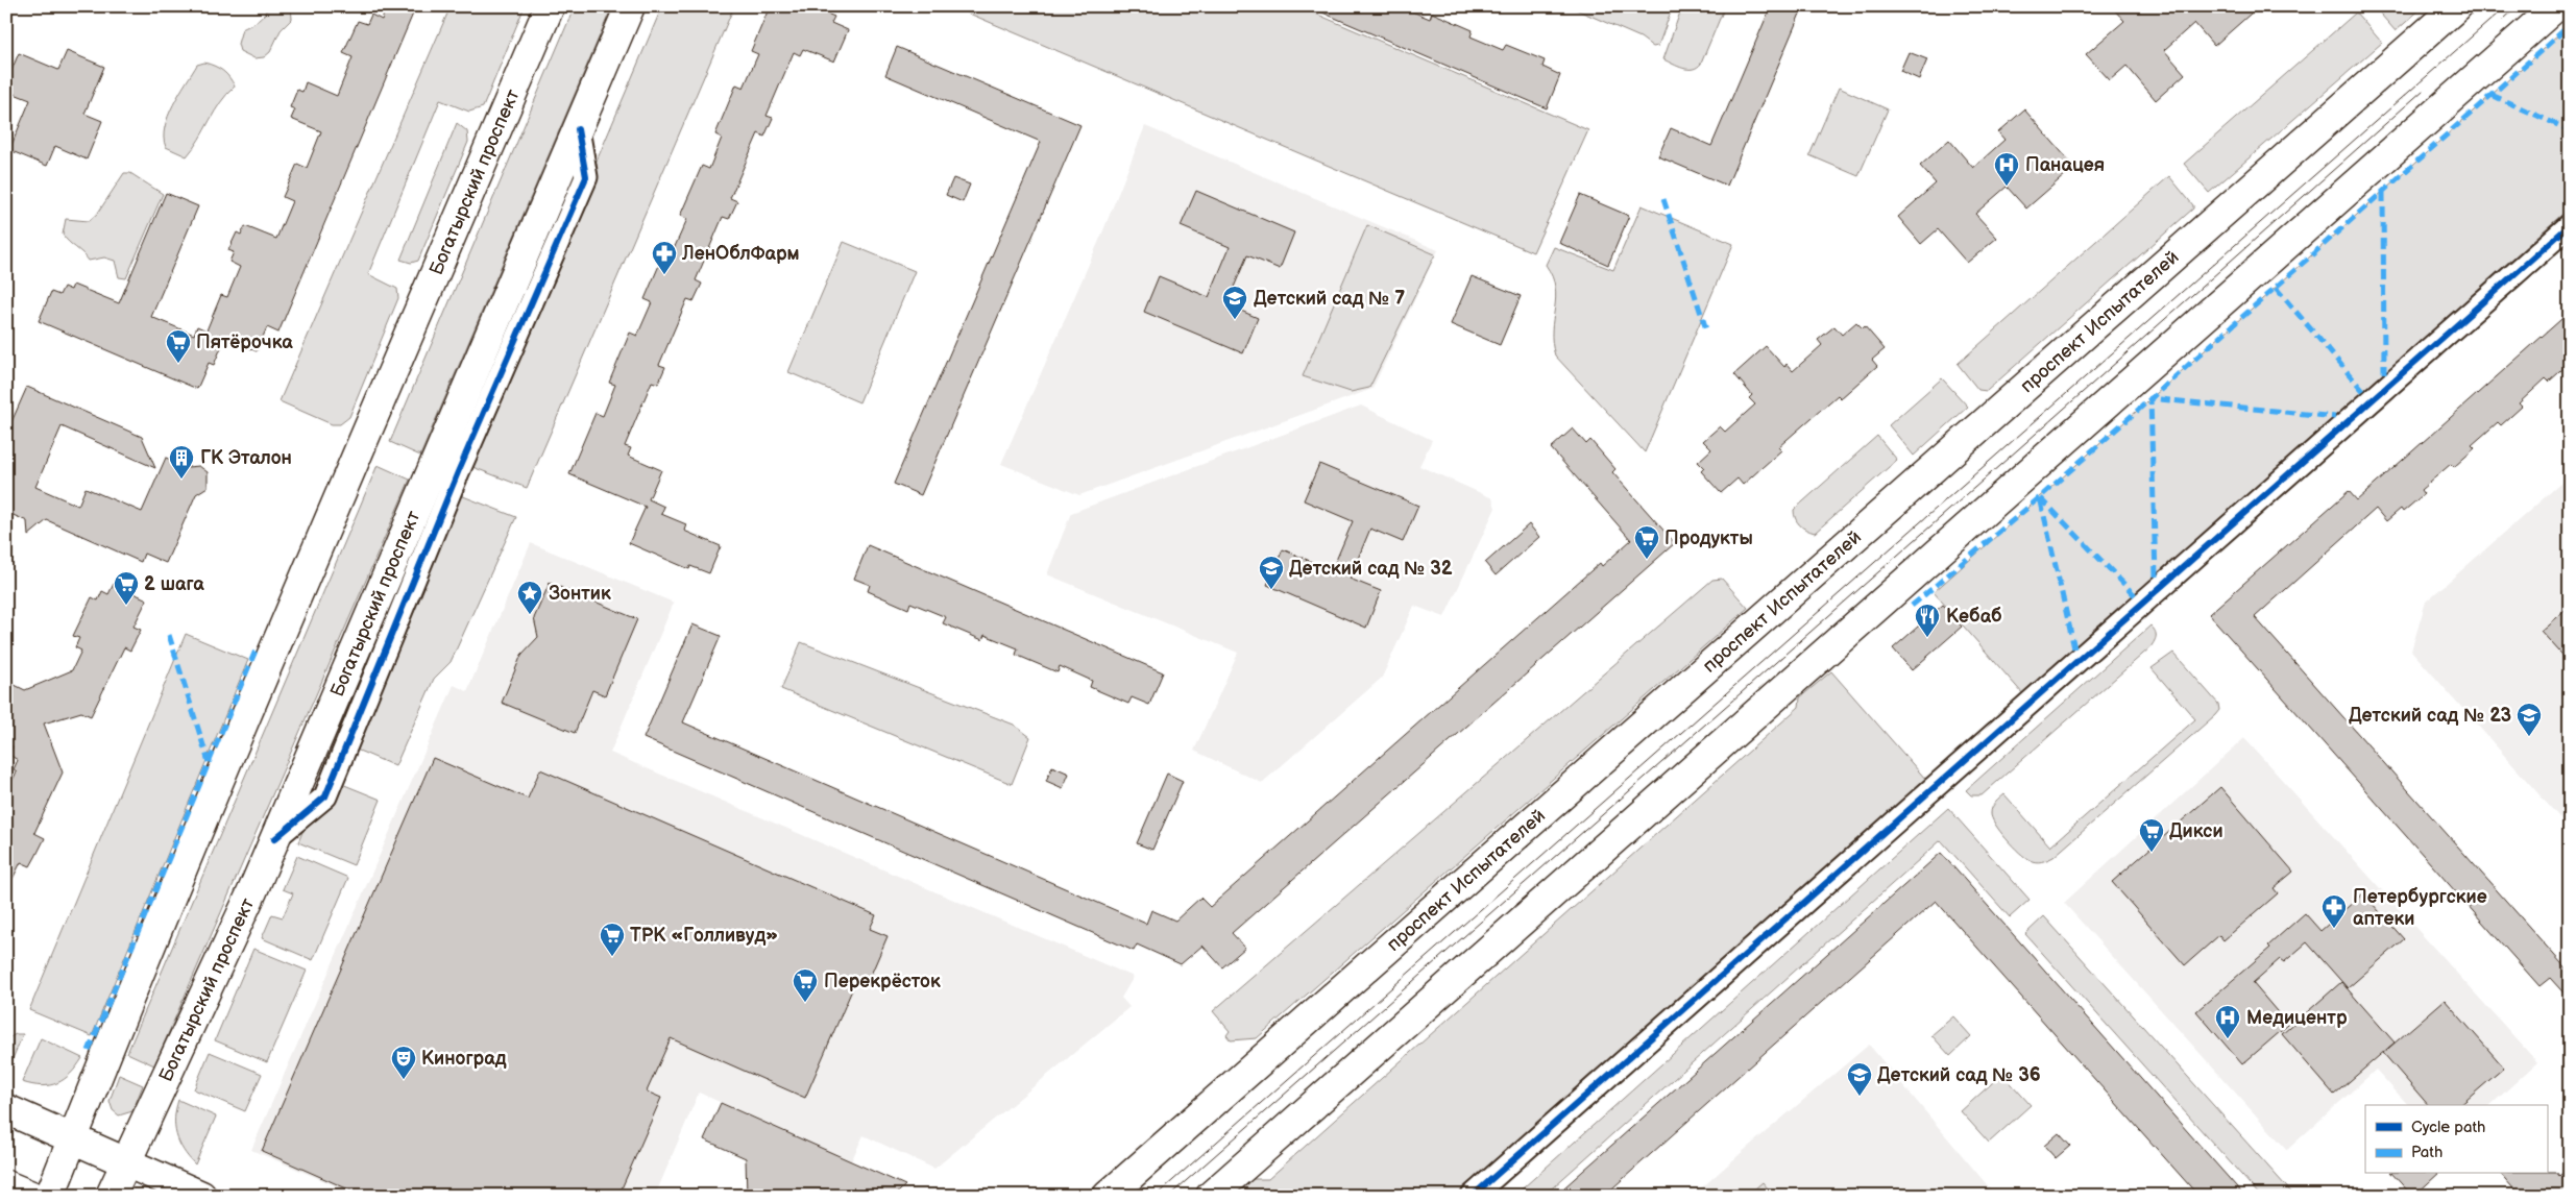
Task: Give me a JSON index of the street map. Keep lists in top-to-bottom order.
{
  "streets": {
    "main road": ["Богатырский проспект", "проспект Испытателей"]
  },
  "places": {
    "hospital": ["Панацея", "Медицентр"],
    "pharmacy": ["ЛенОблФарм", "Петербургские аптеки"],
    "school or university": [
      "Детский сад № 7",
      "Детский сад № 32",
      "Детский сад № 23",
      "Детский сад № 36"
    ],
    "supermarket": [
      "Пятёрочка",
      "Продукты",
      "2 шага",
      "Дикси",
      "ТРК «Голливуд»",
      "Перекрёсток"
    ],
    "building": ["ГК Эталон"],
    "place": ["Зонтик"],
    "restaurant": ["Кебаб"],
    "theatre": ["Киноград"]
  },
  "legend": ["Cycle path", "Path"]
}
